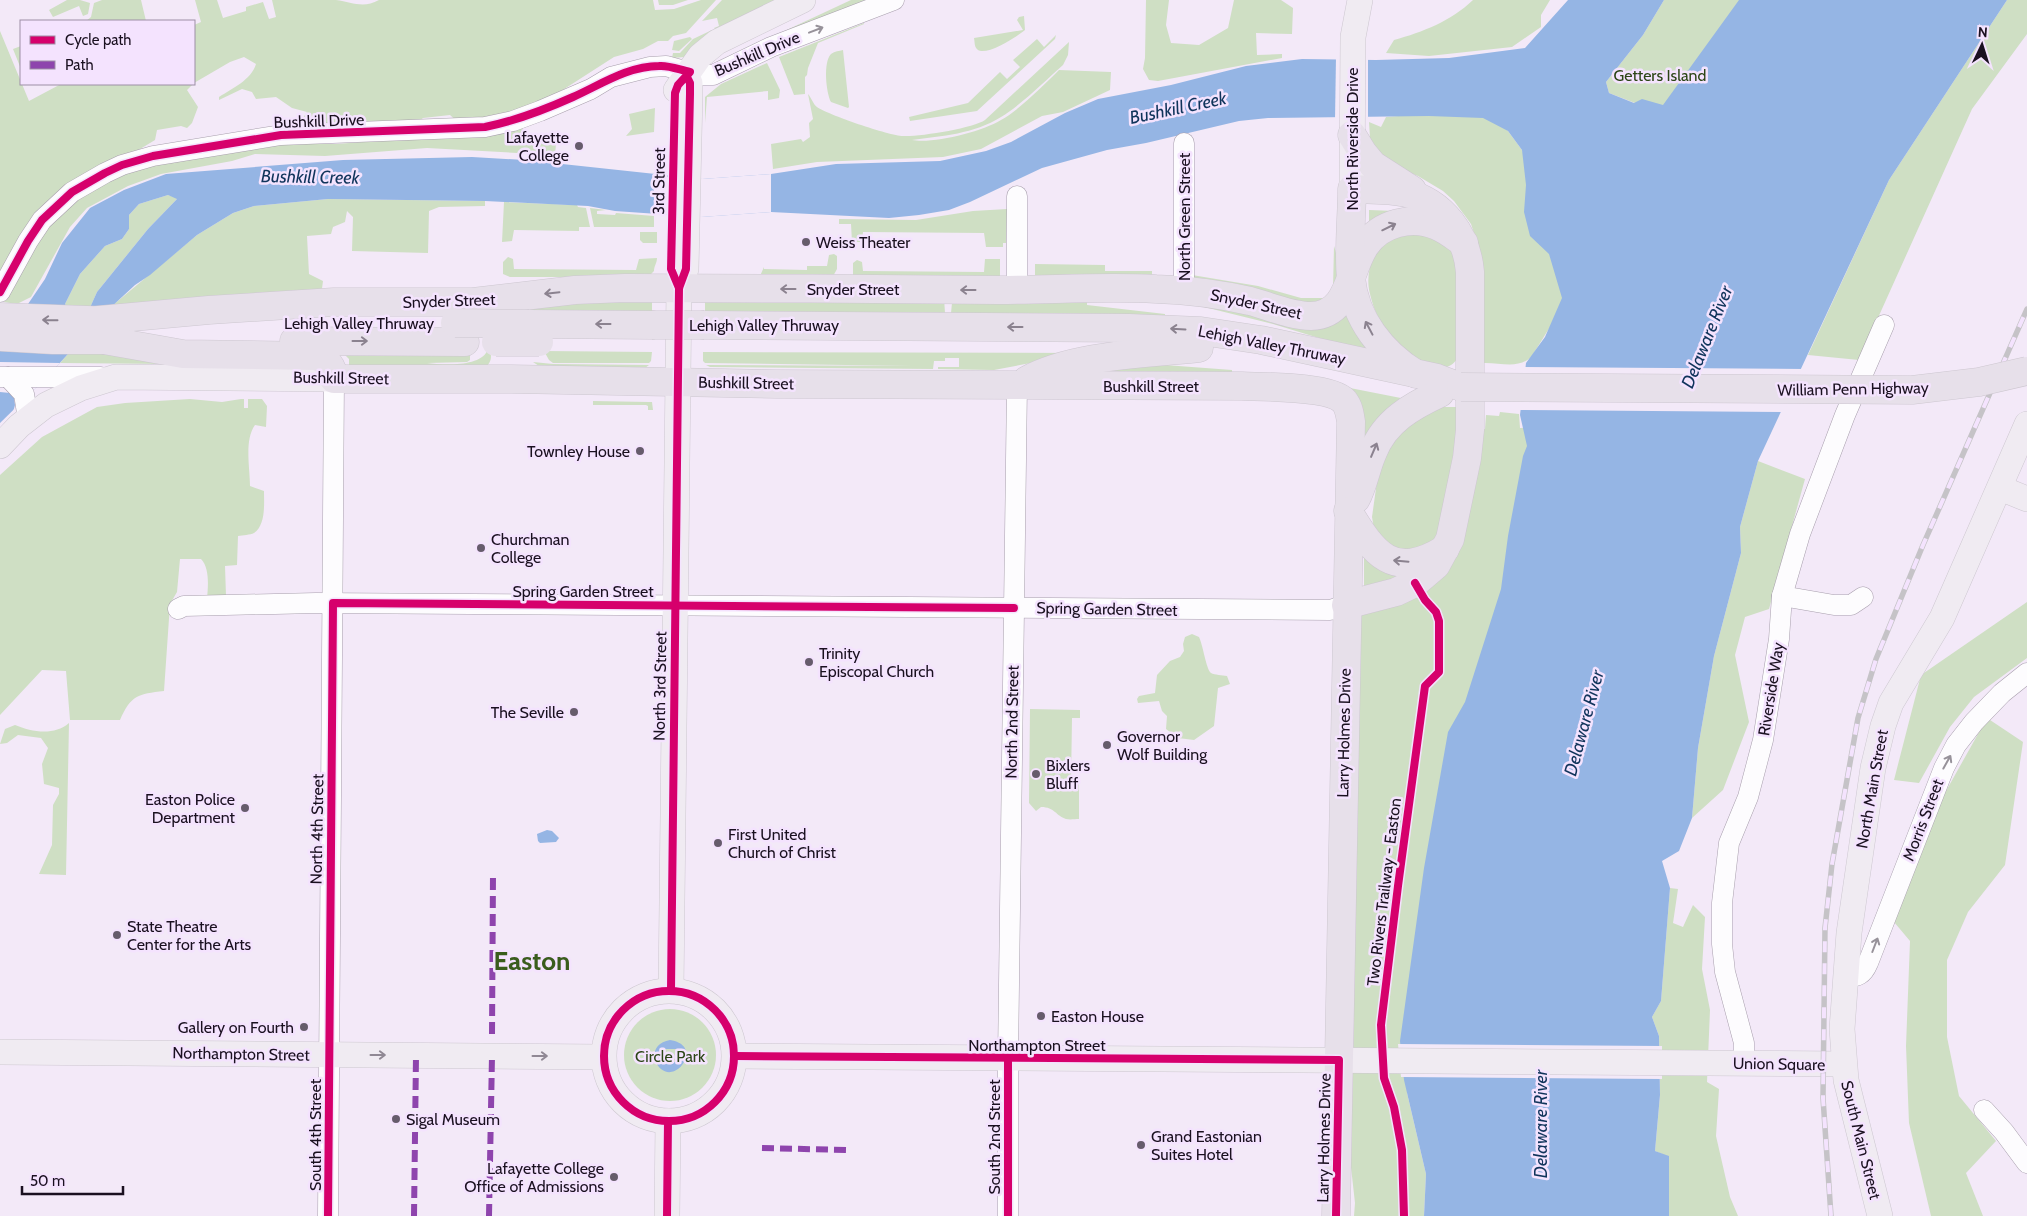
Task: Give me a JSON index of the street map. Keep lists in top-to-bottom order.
{
  "streets": {
    "highway": [
      "North Riverside Drive",
      "Snyder Street",
      "Lehigh Valley Thruway",
      "Bushkill Street",
      "William Penn Highway",
      "Larry Holmes Drive"
    ],
    "main road": [
      "3rd Street",
      "North 3rd Street",
      "North Main Street",
      "Northampton Street",
      "Union Square",
      "South Main Street"
    ],
    "street": [
      "Bushkill Drive",
      "North Green Street",
      "Spring Garden Street",
      "Riverside Way",
      "North 2nd Street",
      "Morris Street",
      "North 4th Street",
      "South 4th Street",
      "South 2nd Street"
    ],
    "cycle path": ["Two Rivers Trailway - Easton"]
  },
  "crossings": [
    ["Bushkill Drive", "3rd Street"],
    ["North Riverside Drive", "Snyder Street"],
    ["3rd Street", "Snyder Street"],
    ["3rd Street", "Bushkill Street"],
    ["3rd Street", "North 3rd Street"],
    ["North Green Street", "Snyder Street"],
    ["Snyder Street", "Lehigh Valley Thruway"],
    ["Lehigh Valley Thruway", "William Penn Highway"],
    ["Bushkill Street", "North 3rd Street"],
    ["Bushkill Street", "North 2nd Street"],
    ["Bushkill Street", "Larry Holmes Drive"],
    ["Bushkill Street", "North 4th Street"],
    ["Spring Garden Street", "North 3rd Street"],
    ["Spring Garden Street", "North 2nd Street"],
    ["Spring Garden Street", "Larry Holmes Drive"],
    ["Spring Garden Street", "North 4th Street"],
    ["North 3rd Street", "Northampton Street"],
    ["Riverside Way", "Union Square"],
    ["North 2nd Street", "Northampton Street"],
    ["North 2nd Street", "South 2nd Street"],
    ["Larry Holmes Drive", "Northampton Street"],
    ["North Main Street", "Morris Street"],
    ["North Main Street", "Union Square"],
    ["North Main Street", "South Main Street"],
    ["North 4th Street", "Northampton Street"],
    ["North 4th Street", "South 4th Street"],
    ["Northampton Street", "Union Square"],
    ["Northampton Street", "South 4th Street"],
    ["Northampton Street", "South 2nd Street"],
    ["Union Square", "South Main Street"]
  ],
  "one_way": ["Morris Street"],
  "districts": ["Easton"],
  "water": ["Bushkill Creek", "Delaware River"],
  "parks": ["Getters Island", "Circle Park"],
  "places": [
    "Lafayette College",
    "Weiss Theater",
    "Townley House",
    "Churchman College",
    "Trinity Episcopal Church",
    "The Seville",
    "Governor Wolf Building",
    "Bixlers Bluff",
    "Easton Police Department",
    "First United Church of Christ",
    "State Theatre Center for the Arts",
    "Easton House",
    "Gallery on Fourth",
    "Sigal Museum",
    "Grand Eastonian Suites Hotel",
    "Lafayette College Office of Admissions"
  ],
  "legend": ["Cycle path", "Path"],
  "scale_bar": "50 m",
  "north": "top"
}
